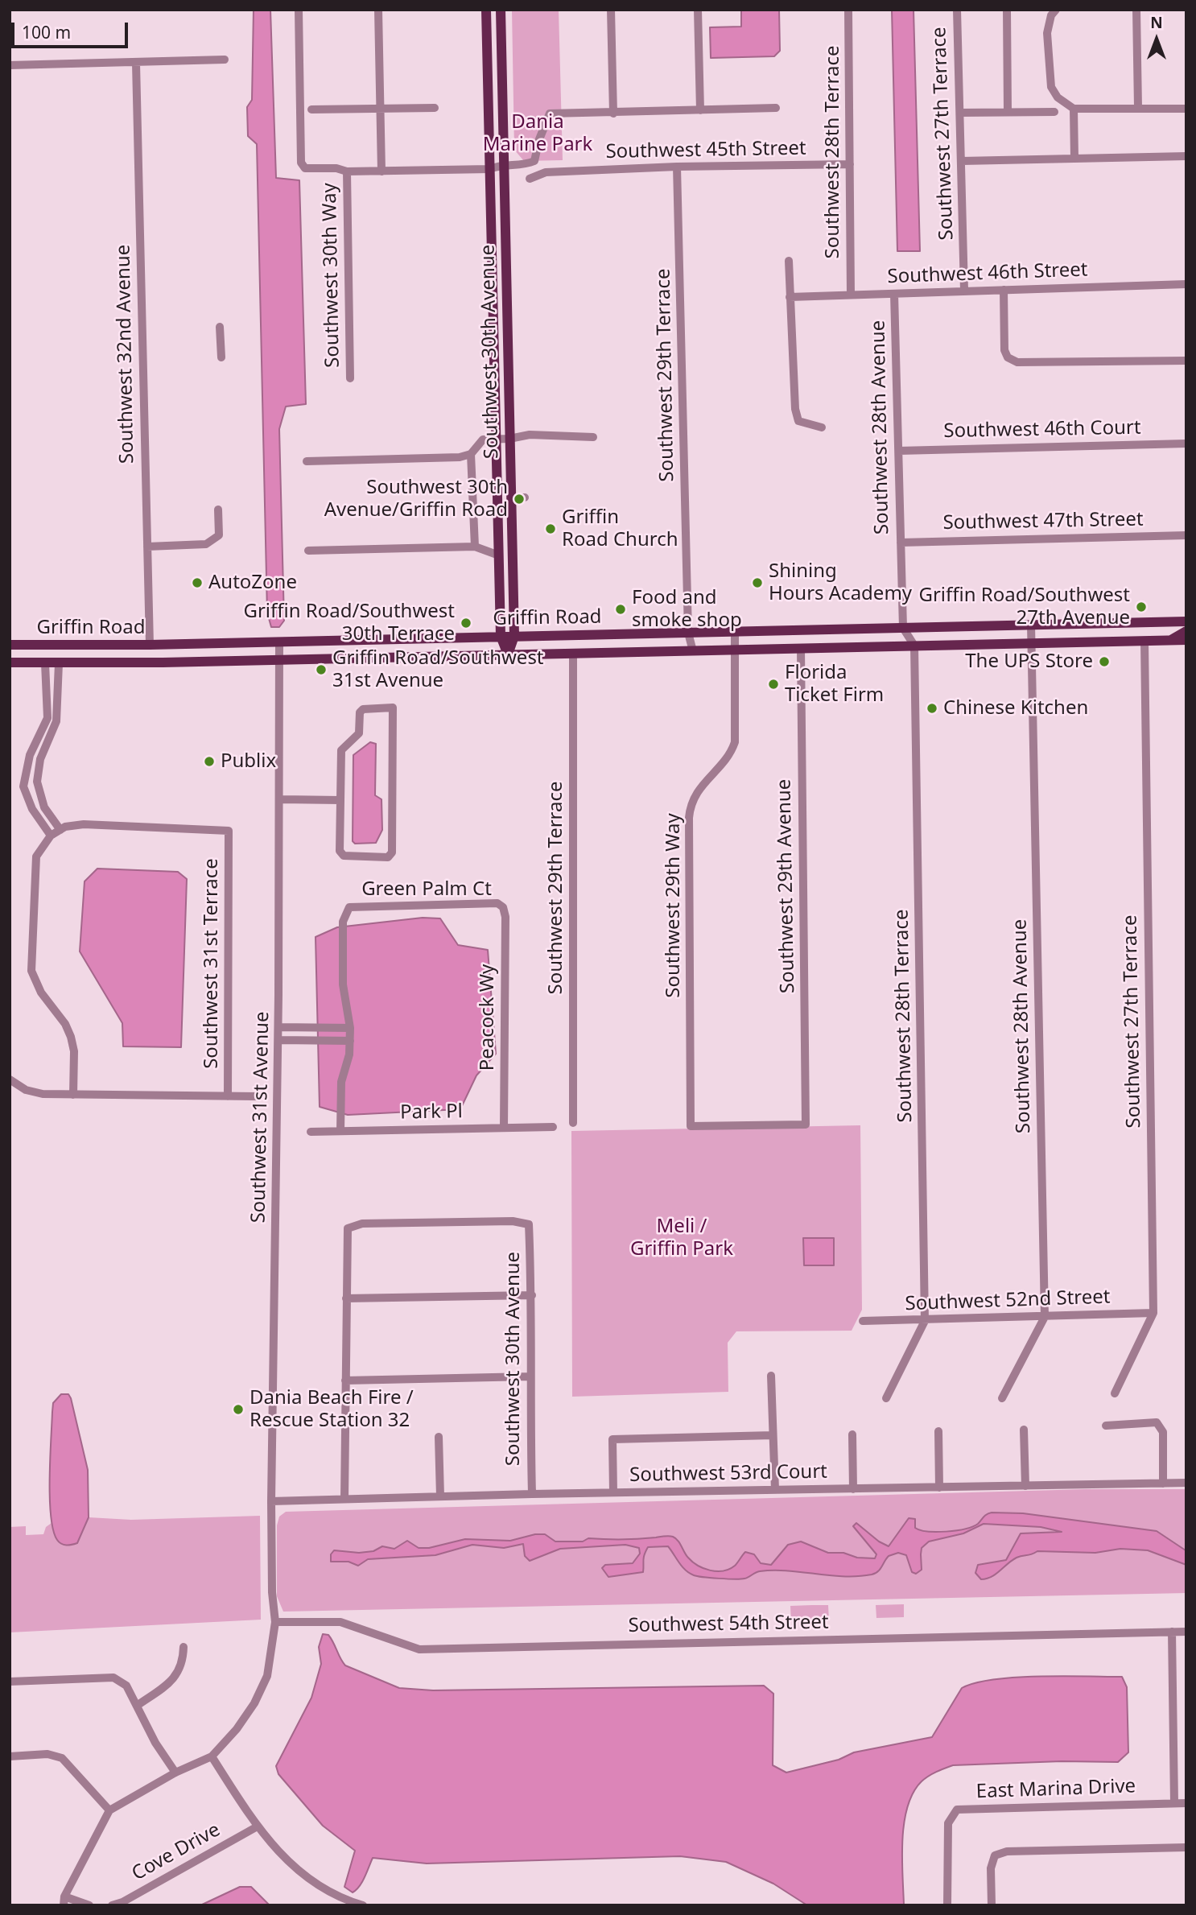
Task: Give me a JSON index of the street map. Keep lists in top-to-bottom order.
{
  "streets": {
    "main road": ["Southwest 30th Avenue", "Griffin Road"],
    "street": [
      "Southwest 27th Terrace",
      "Southwest 45th Street",
      "Southwest 28th Terrace",
      "Southwest 46th Street",
      "Southwest 30th Way",
      "Southwest 32nd Avenue",
      "Southwest 29th Terrace",
      "Southwest 28th Avenue",
      "Southwest 46th Court",
      "Southwest 47th Street",
      "Southwest 29th Avenue",
      "Green Palm Ct",
      "Southwest 29th Way",
      "Southwest 31st Terrace",
      "Peacock Wy",
      "Park Pl",
      "Southwest 31st Avenue",
      "Southwest 52nd Street",
      "Southwest 53rd Court",
      "Southwest 54th Street",
      "East Marina Drive",
      "Cove Drive"
    ]
  },
  "crossings": [
    ["Southwest 27th Terrace", "Southwest 46th Street"],
    ["Southwest 27th Terrace", "Griffin Road"],
    ["Southwest 27th Terrace", "Southwest 52nd Street"],
    ["Southwest 45th Street", "Southwest 28th Terrace"],
    ["Southwest 45th Street", "Southwest 29th Terrace"],
    ["Southwest 28th Terrace", "Southwest 46th Street"],
    ["Southwest 28th Terrace", "Griffin Road"],
    ["Southwest 28th Terrace", "Southwest 52nd Street"],
    ["Southwest 46th Street", "Southwest 28th Avenue"],
    ["Southwest 30th Avenue", "Griffin Road"],
    ["Southwest 30th Avenue", "Southwest 53rd Court"],
    ["Southwest 32nd Avenue", "Griffin Road"],
    ["Southwest 29th Terrace", "Griffin Road"],
    ["Southwest 28th Avenue", "Southwest 46th Court"],
    ["Southwest 28th Avenue", "Southwest 47th Street"],
    ["Southwest 28th Avenue", "Griffin Road"],
    ["Southwest 28th Avenue", "Southwest 52nd Street"],
    ["Griffin Road", "Southwest 29th Avenue"],
    ["Griffin Road", "Southwest 29th Way"],
    ["Griffin Road", "Southwest 31st Avenue"],
    ["Southwest 29th Avenue", "Southwest 29th Way"],
    ["Green Palm Ct", "Peacock Wy"],
    ["Peacock Wy", "Park Pl"],
    ["Southwest 31st Avenue", "Southwest 53rd Court"],
    ["Southwest 31st Avenue", "Southwest 54th Street"]
  ],
  "parks": ["Dania Marine Park", "Meli / Griffin Park"],
  "places": [
    "Southwest 30th Avenue/Griffin Road",
    "Griffin Road Church",
    "AutoZone",
    "Shining Hours Academy",
    "Griffin Road/Southwest 27th Avenue",
    "Food and smoke shop",
    "Griffin Road/Southwest 30th Terrace",
    "The UPS Store",
    "Griffin Road/Southwest 31st Avenue",
    "Florida Ticket Firm",
    "Chinese Kitchen",
    "Publix",
    "Dania Beach Fire / Rescue Station 32"
  ],
  "scale_bar": "100 m",
  "north": "top"
}
